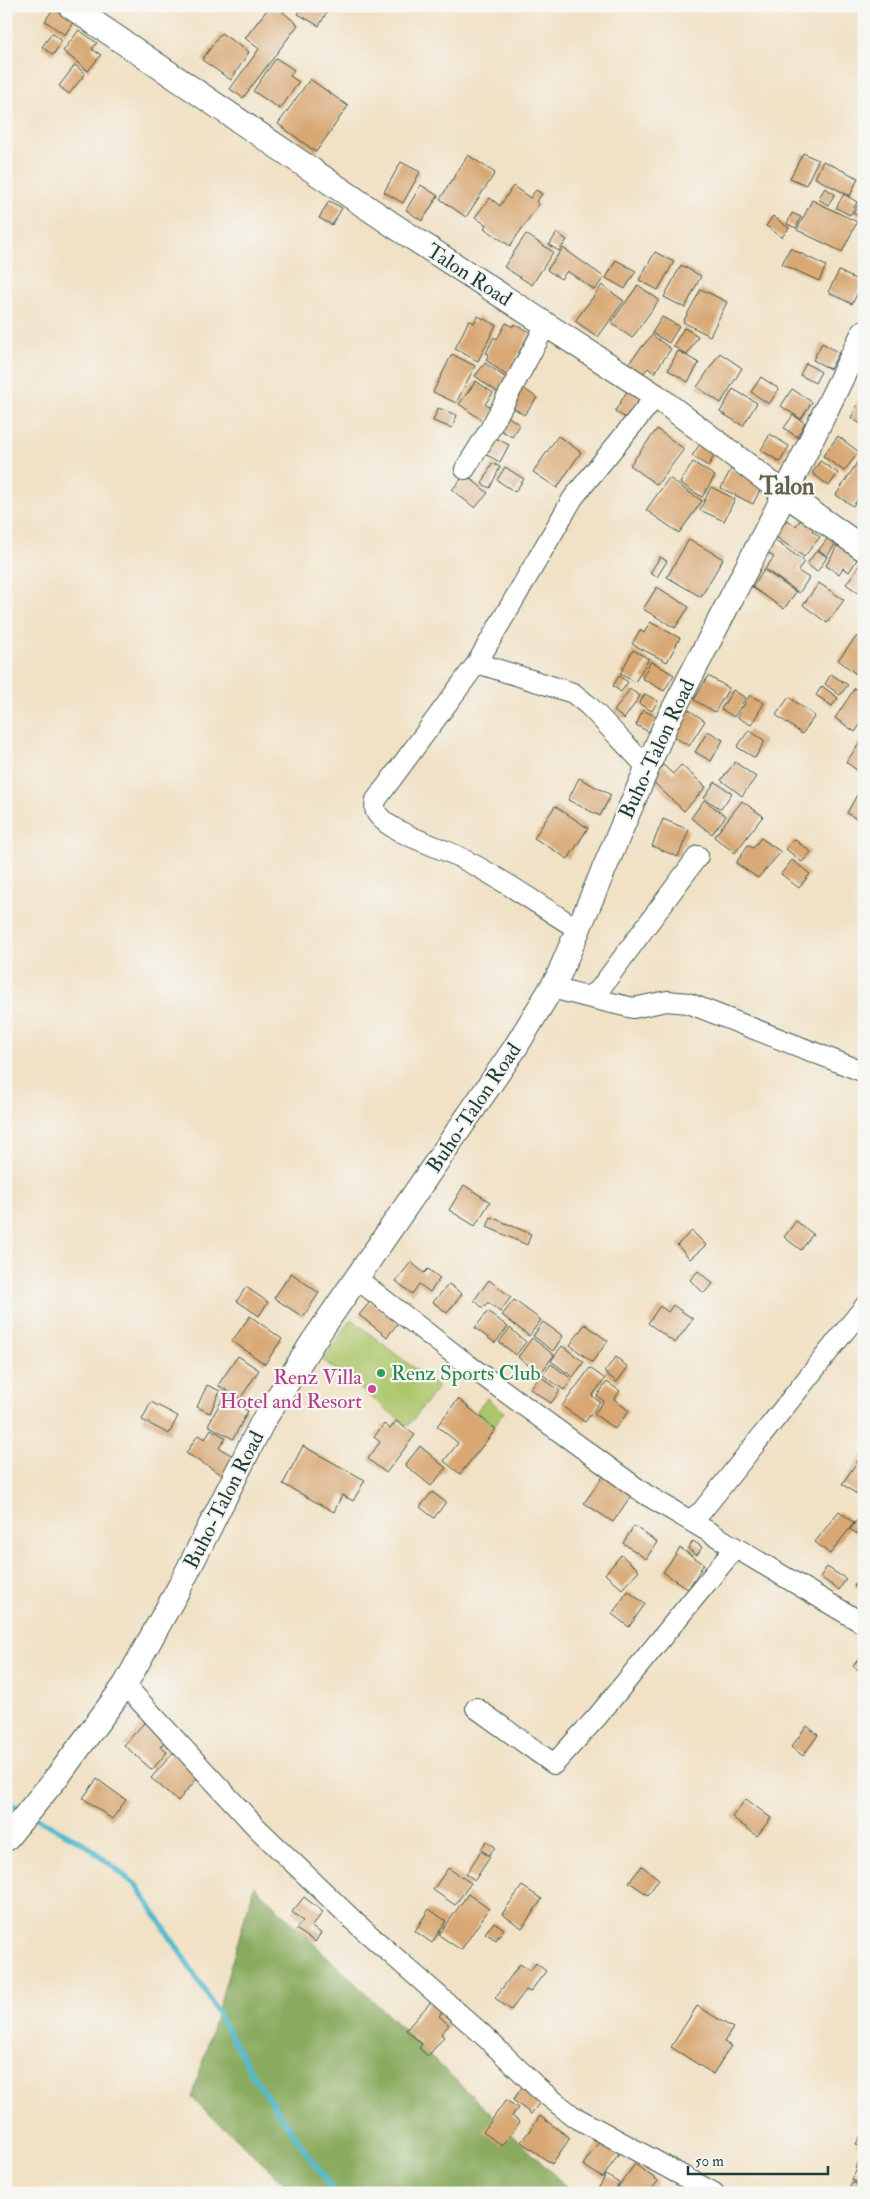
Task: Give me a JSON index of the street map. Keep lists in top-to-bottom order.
{
  "streets": {
    "street": ["Talon Road", "Buho-Talon Road"]
  },
  "crossings": [
    ["Talon Road", "Buho-Talon Road"]
  ],
  "districts": ["Talon"],
  "places": ["Renz Sports Club", "Renz Villa Hotel and Resort"],
  "scale_bar": "50 m"
}
